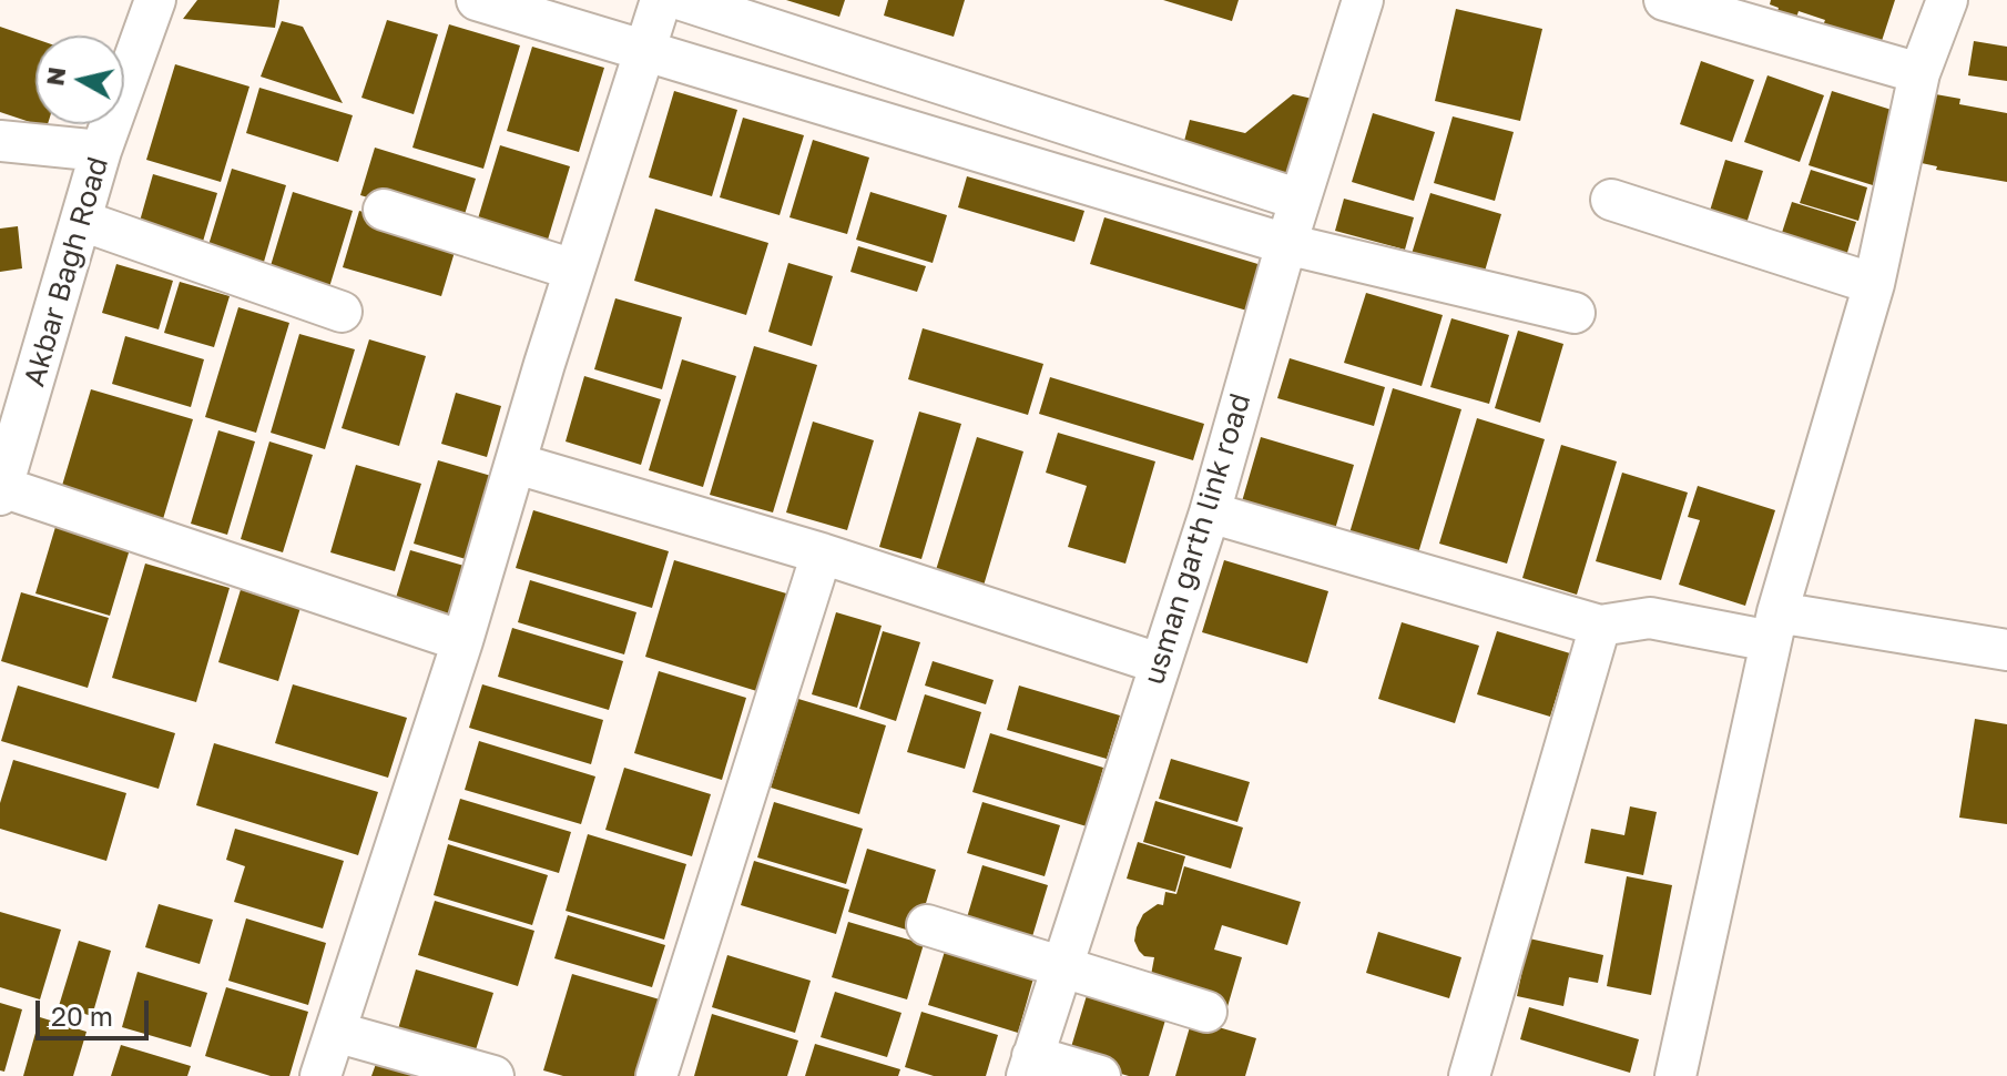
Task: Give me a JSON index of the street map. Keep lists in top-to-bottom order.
{
  "streets": {
    "street": ["Akbar Bagh Road", "usman garth link road"]
  },
  "scale_bar": "20 m",
  "north": "left"
}
